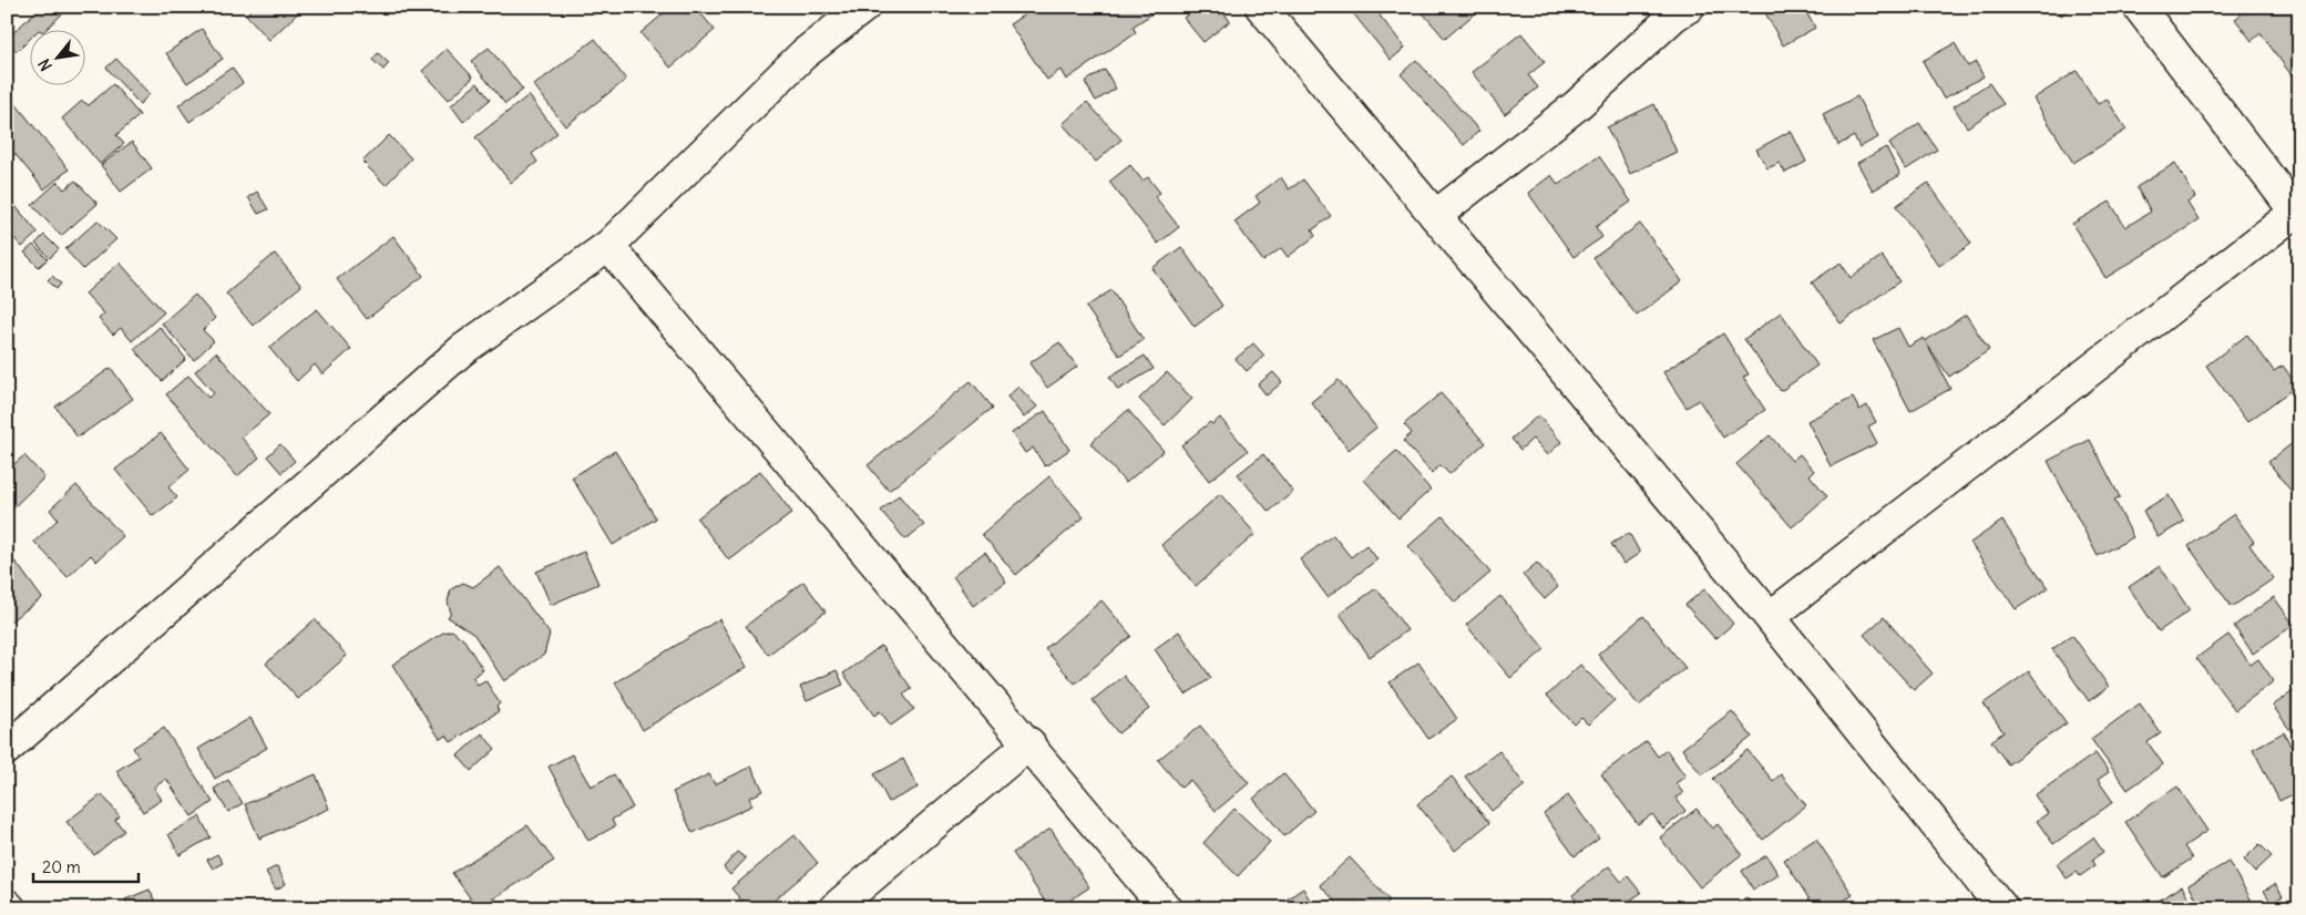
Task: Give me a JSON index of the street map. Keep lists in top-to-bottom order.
{
  "scale_bar": "20 m",
  "north": "bottom left"
}
